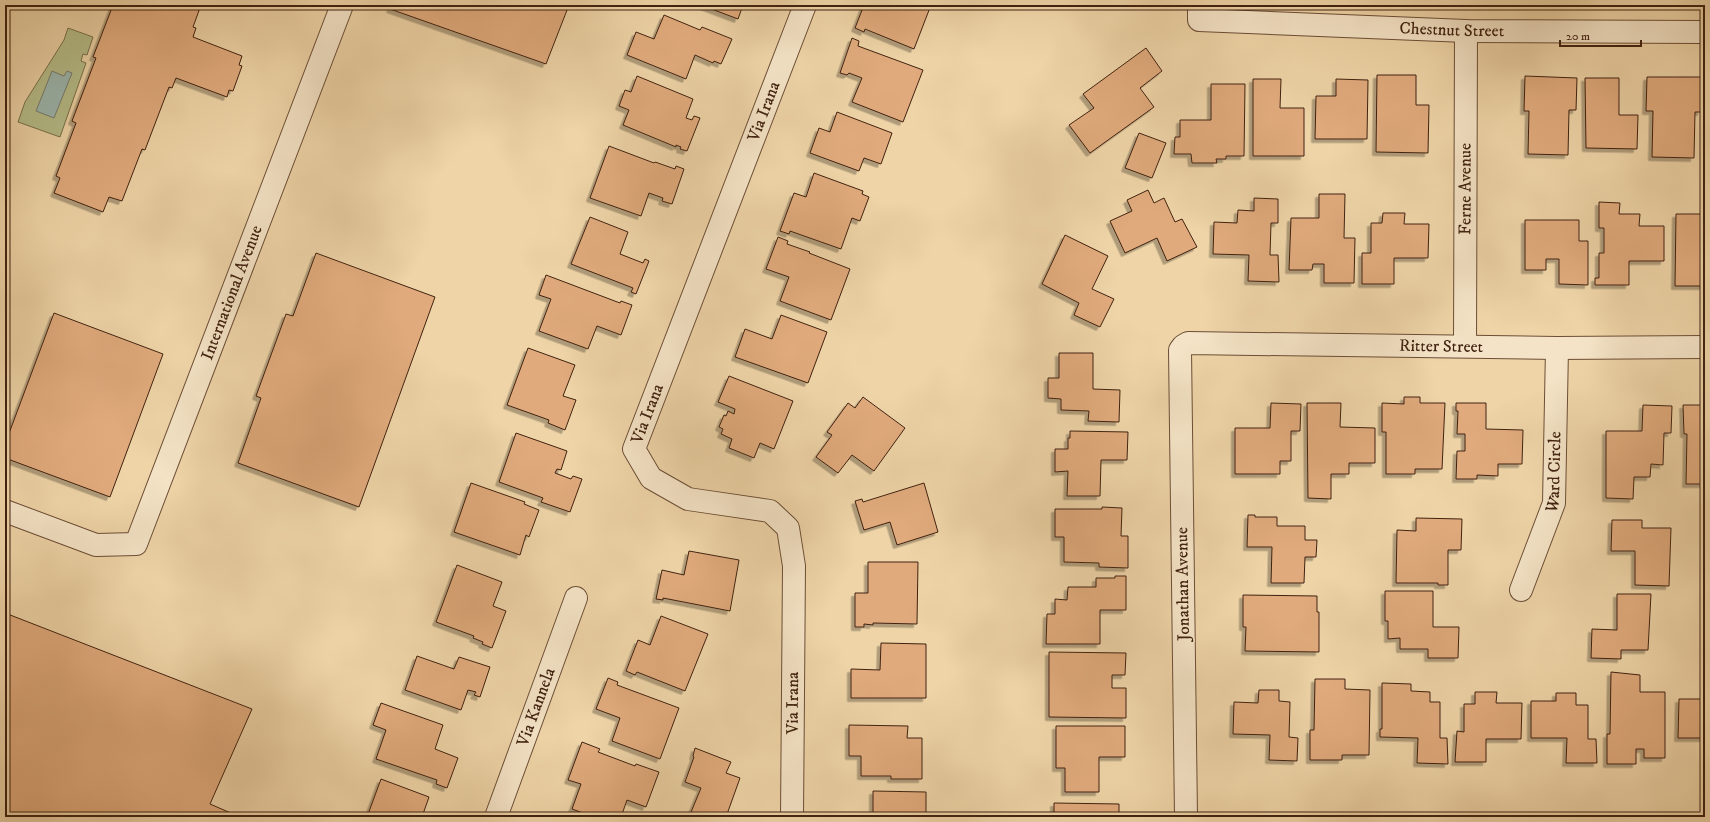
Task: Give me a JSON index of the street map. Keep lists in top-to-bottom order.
{
  "streets": {
    "street": [
      "Chestnut Street",
      "Via Irana",
      "Ferne Avenue",
      "International Avenue",
      "Ritter Street",
      "Ward Circle",
      "Jonathan Avenue",
      "Via Kannela"
    ]
  },
  "crossings": [
    ["Chestnut Street", "Ferne Avenue"],
    ["Ferne Avenue", "Ritter Street"],
    ["Ritter Street", "Ward Circle"],
    ["Ritter Street", "Jonathan Avenue"]
  ],
  "scale_bar": "20 m"
}
